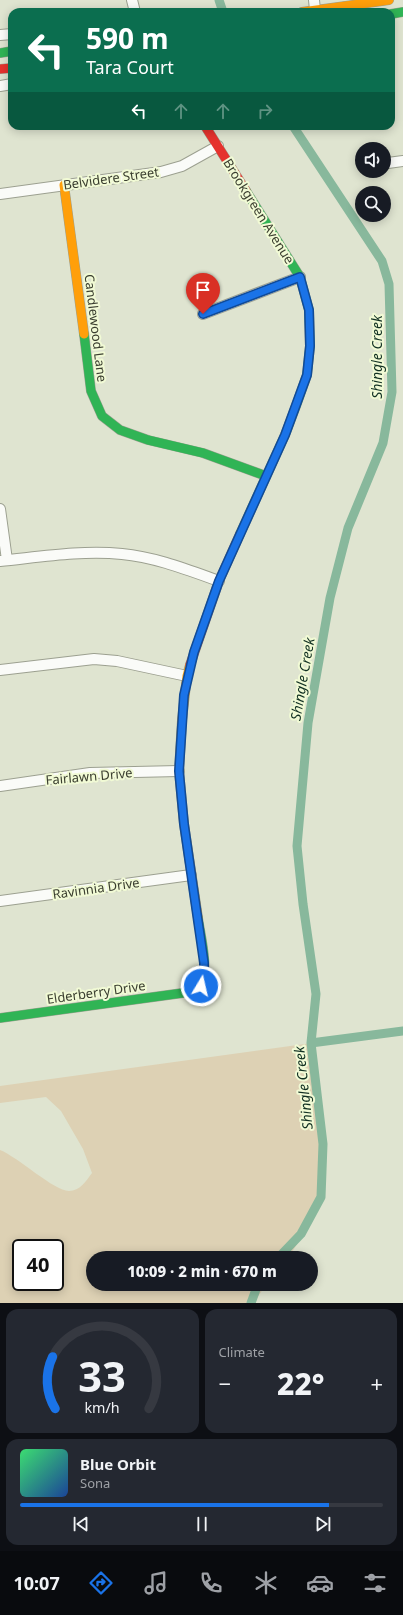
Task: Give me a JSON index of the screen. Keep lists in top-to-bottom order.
{
  "streets": {
    "street": [
      "Belvidere Street",
      "Brookgreen Avenue",
      "Candlewood Lane",
      "Fairlawn Drive",
      "Ravinnia Drive",
      "Elderberry Drive"
    ]
  },
  "crossings": [
    ["Belvidere Street", "Brookgreen Avenue"],
    ["Belvidere Street", "Candlewood Lane"],
    ["Brookgreen Avenue", "Candlewood Lane"],
    ["Brookgreen Avenue", "Fairlawn Drive"],
    ["Brookgreen Avenue", "Ravinnia Drive"],
    ["Brookgreen Avenue", "Elderberry Drive"]
  ],
  "water": ["Shingle Creek"],
  "page": {
    "turn": ["590 m", "Tara Court"],
    "limit": "40",
    "trip": "10:09 · 2 min · 670 m",
    "tile": "Climate",
    "heat": ["−", "22°", "+"],
    "song": ["Blue Orbit", "Sona"],
    "tabs": "10:07",
    "gauge": ["33", "km/h"]
  }
}
